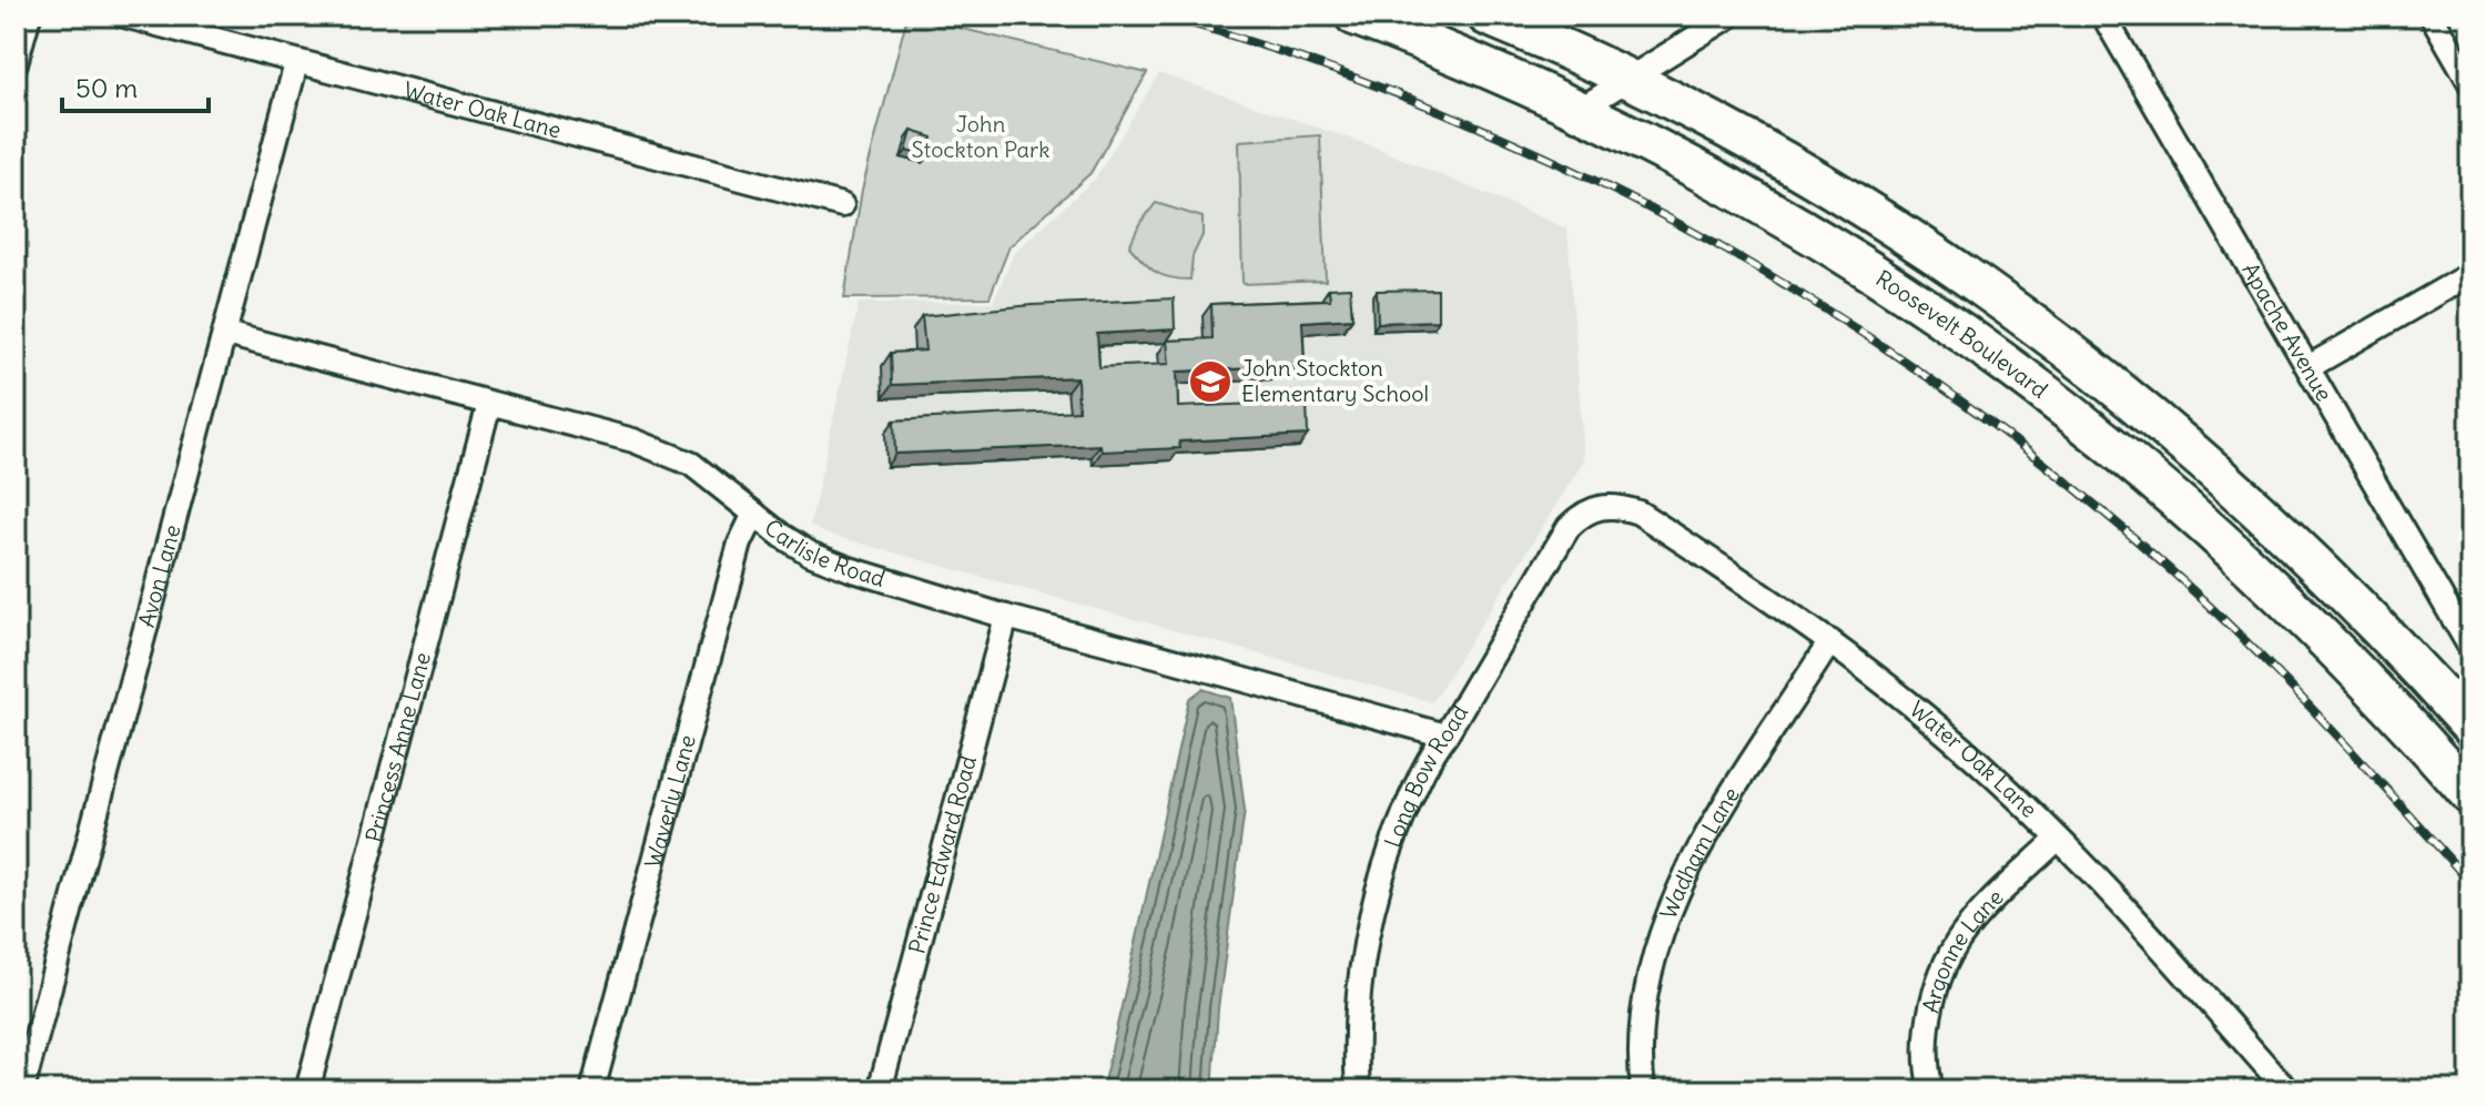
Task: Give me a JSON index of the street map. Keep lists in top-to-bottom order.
{
  "streets": {
    "highway": ["Roosevelt Boulevard"],
    "street": [
      "Water Oak Lane",
      "Apache Avenue",
      "Carlisle Road",
      "Avon Lane",
      "Princess Anne Lane",
      "Long Bow Road",
      "Waverly Lane",
      "Prince Edward Road",
      "Wadham Lane",
      "Argonne Lane"
    ]
  },
  "crossings": [
    ["Water Oak Lane", "Avon Lane"],
    ["Water Oak Lane", "Long Bow Road"],
    ["Water Oak Lane", "Wadham Lane"],
    ["Water Oak Lane", "Argonne Lane"],
    ["Carlisle Road", "Avon Lane"],
    ["Carlisle Road", "Princess Anne Lane"],
    ["Carlisle Road", "Long Bow Road"],
    ["Carlisle Road", "Waverly Lane"],
    ["Carlisle Road", "Prince Edward Road"]
  ],
  "parks": ["John Stockton Park"],
  "places": {
    "school or university": ["John Stockton Elementary School"]
  },
  "scale_bar": "50 m"
}
